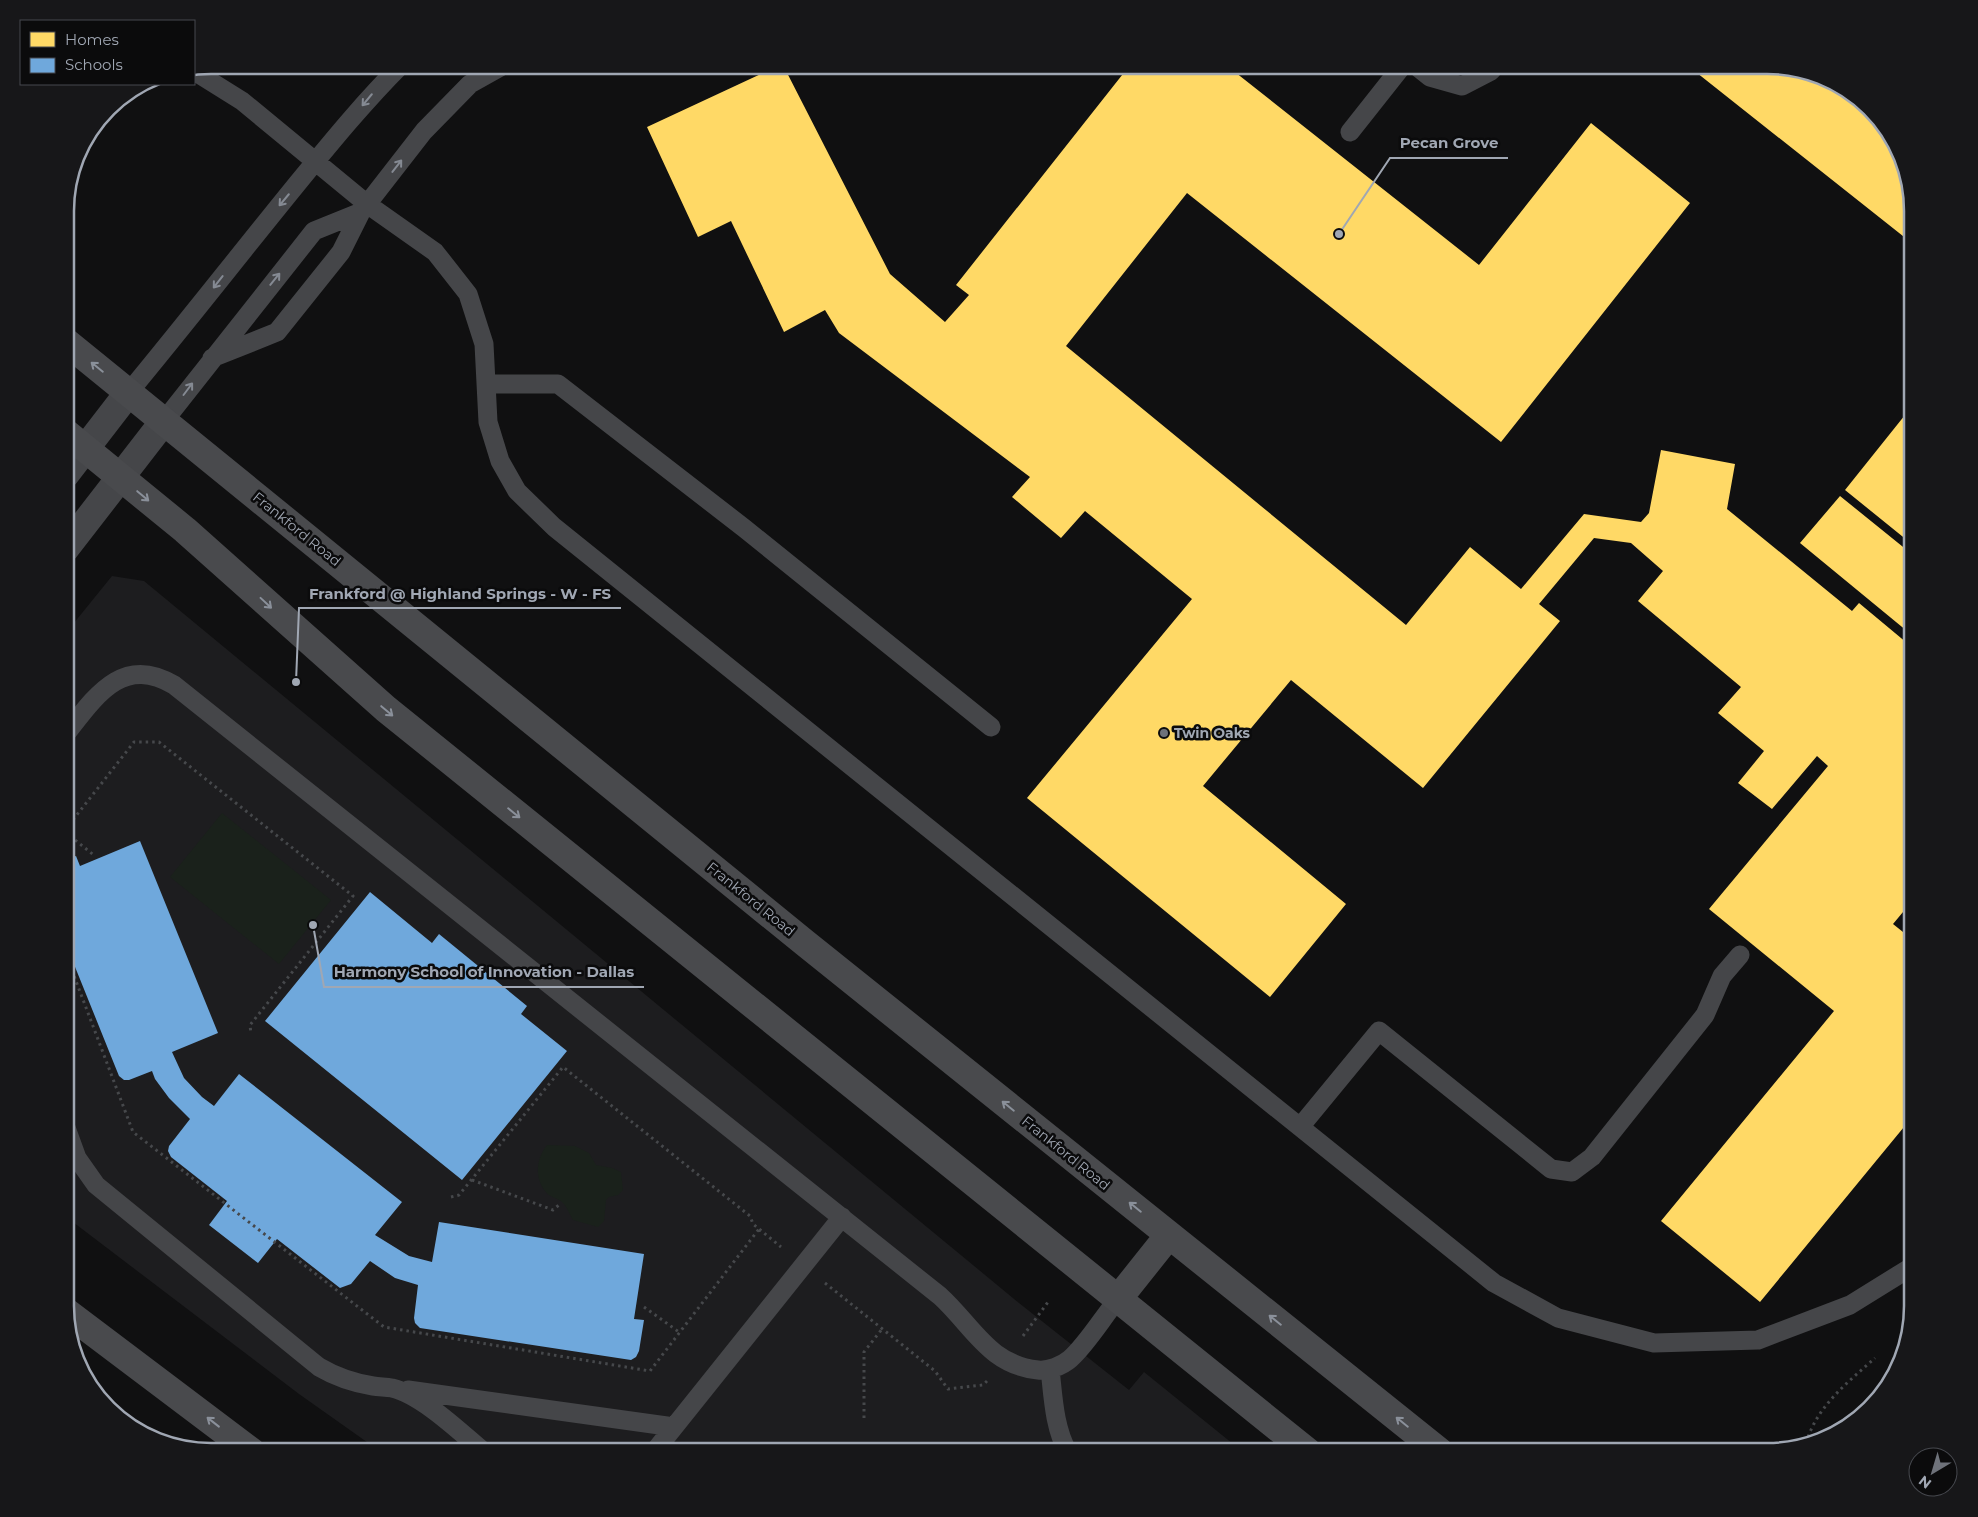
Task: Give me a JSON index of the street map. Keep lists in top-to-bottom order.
{
  "streets": {
    "main road": ["Frankford Road"]
  },
  "places": [
    "Pecan Grove",
    "Frankford @ Highland Springs - W - FS",
    "Twin Oaks",
    "Harmony School of Innovation - Dallas"
  ],
  "legend": ["Homes", "Schools"],
  "north": "bottom left"
}
